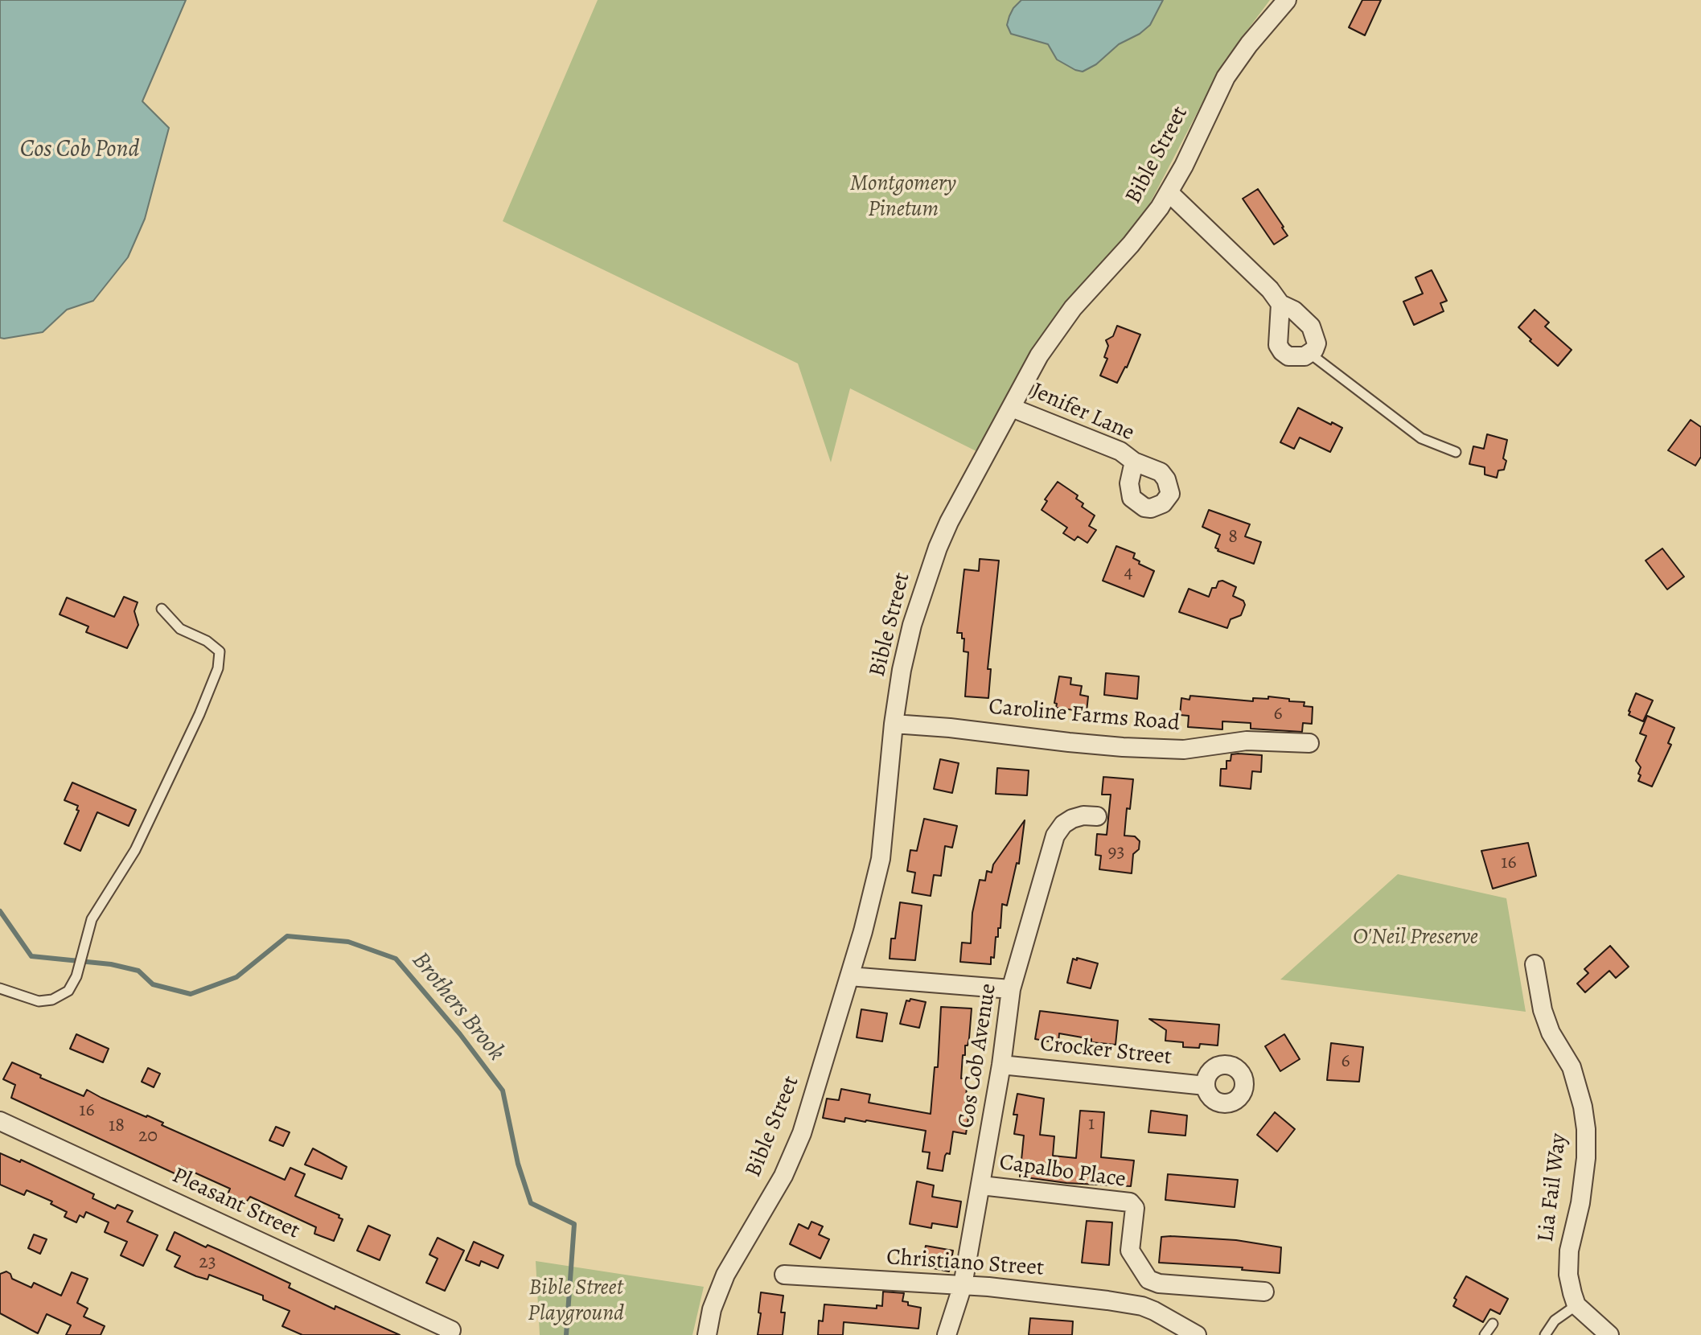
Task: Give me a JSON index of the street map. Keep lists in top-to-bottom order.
{
  "streets": {
    "street": [
      "Bible Street",
      "Jenifer Lane",
      "Caroline Farms Road",
      "Crocker Street",
      "Cos Cob Avenue",
      "Capalbo Place",
      "Lia Fail Way",
      "Pleasant Street",
      "Christiano Street"
    ]
  },
  "crossings": [
    ["Bible Street", "Jenifer Lane"],
    ["Bible Street", "Caroline Farms Road"],
    ["Crocker Street", "Cos Cob Avenue"],
    ["Cos Cob Avenue", "Capalbo Place"],
    ["Cos Cob Avenue", "Christiano Street"]
  ],
  "water": ["Cos Cob Pond", "Brothers Brook"],
  "parks": ["Montgomery Pinetum", "O'Neil Preserve", "Bible Street Playground"],
  "house_numbers": [
    "8",
    "4",
    "6",
    "93",
    "16",
    "6",
    "16",
    "1",
    "18",
    "20",
    "23"
  ]
}
